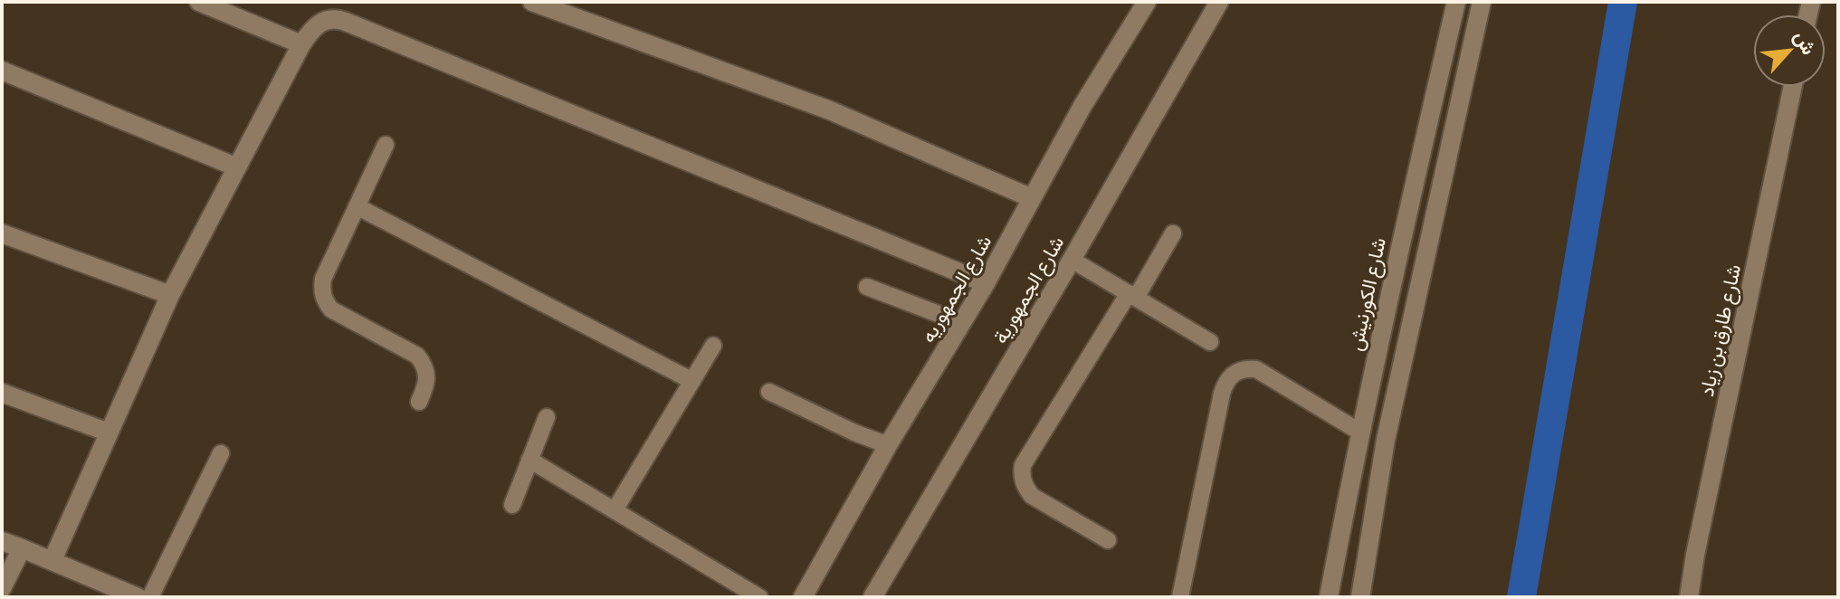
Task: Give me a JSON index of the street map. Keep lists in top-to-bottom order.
{
  "streets": {
    "main road": [
      "شارع الجمهوريه",
      "شارع الجمهورية",
      "شارع الكورنيش",
      "شارع طارق بن زياد"
    ]
  },
  "north": "top right"
}
